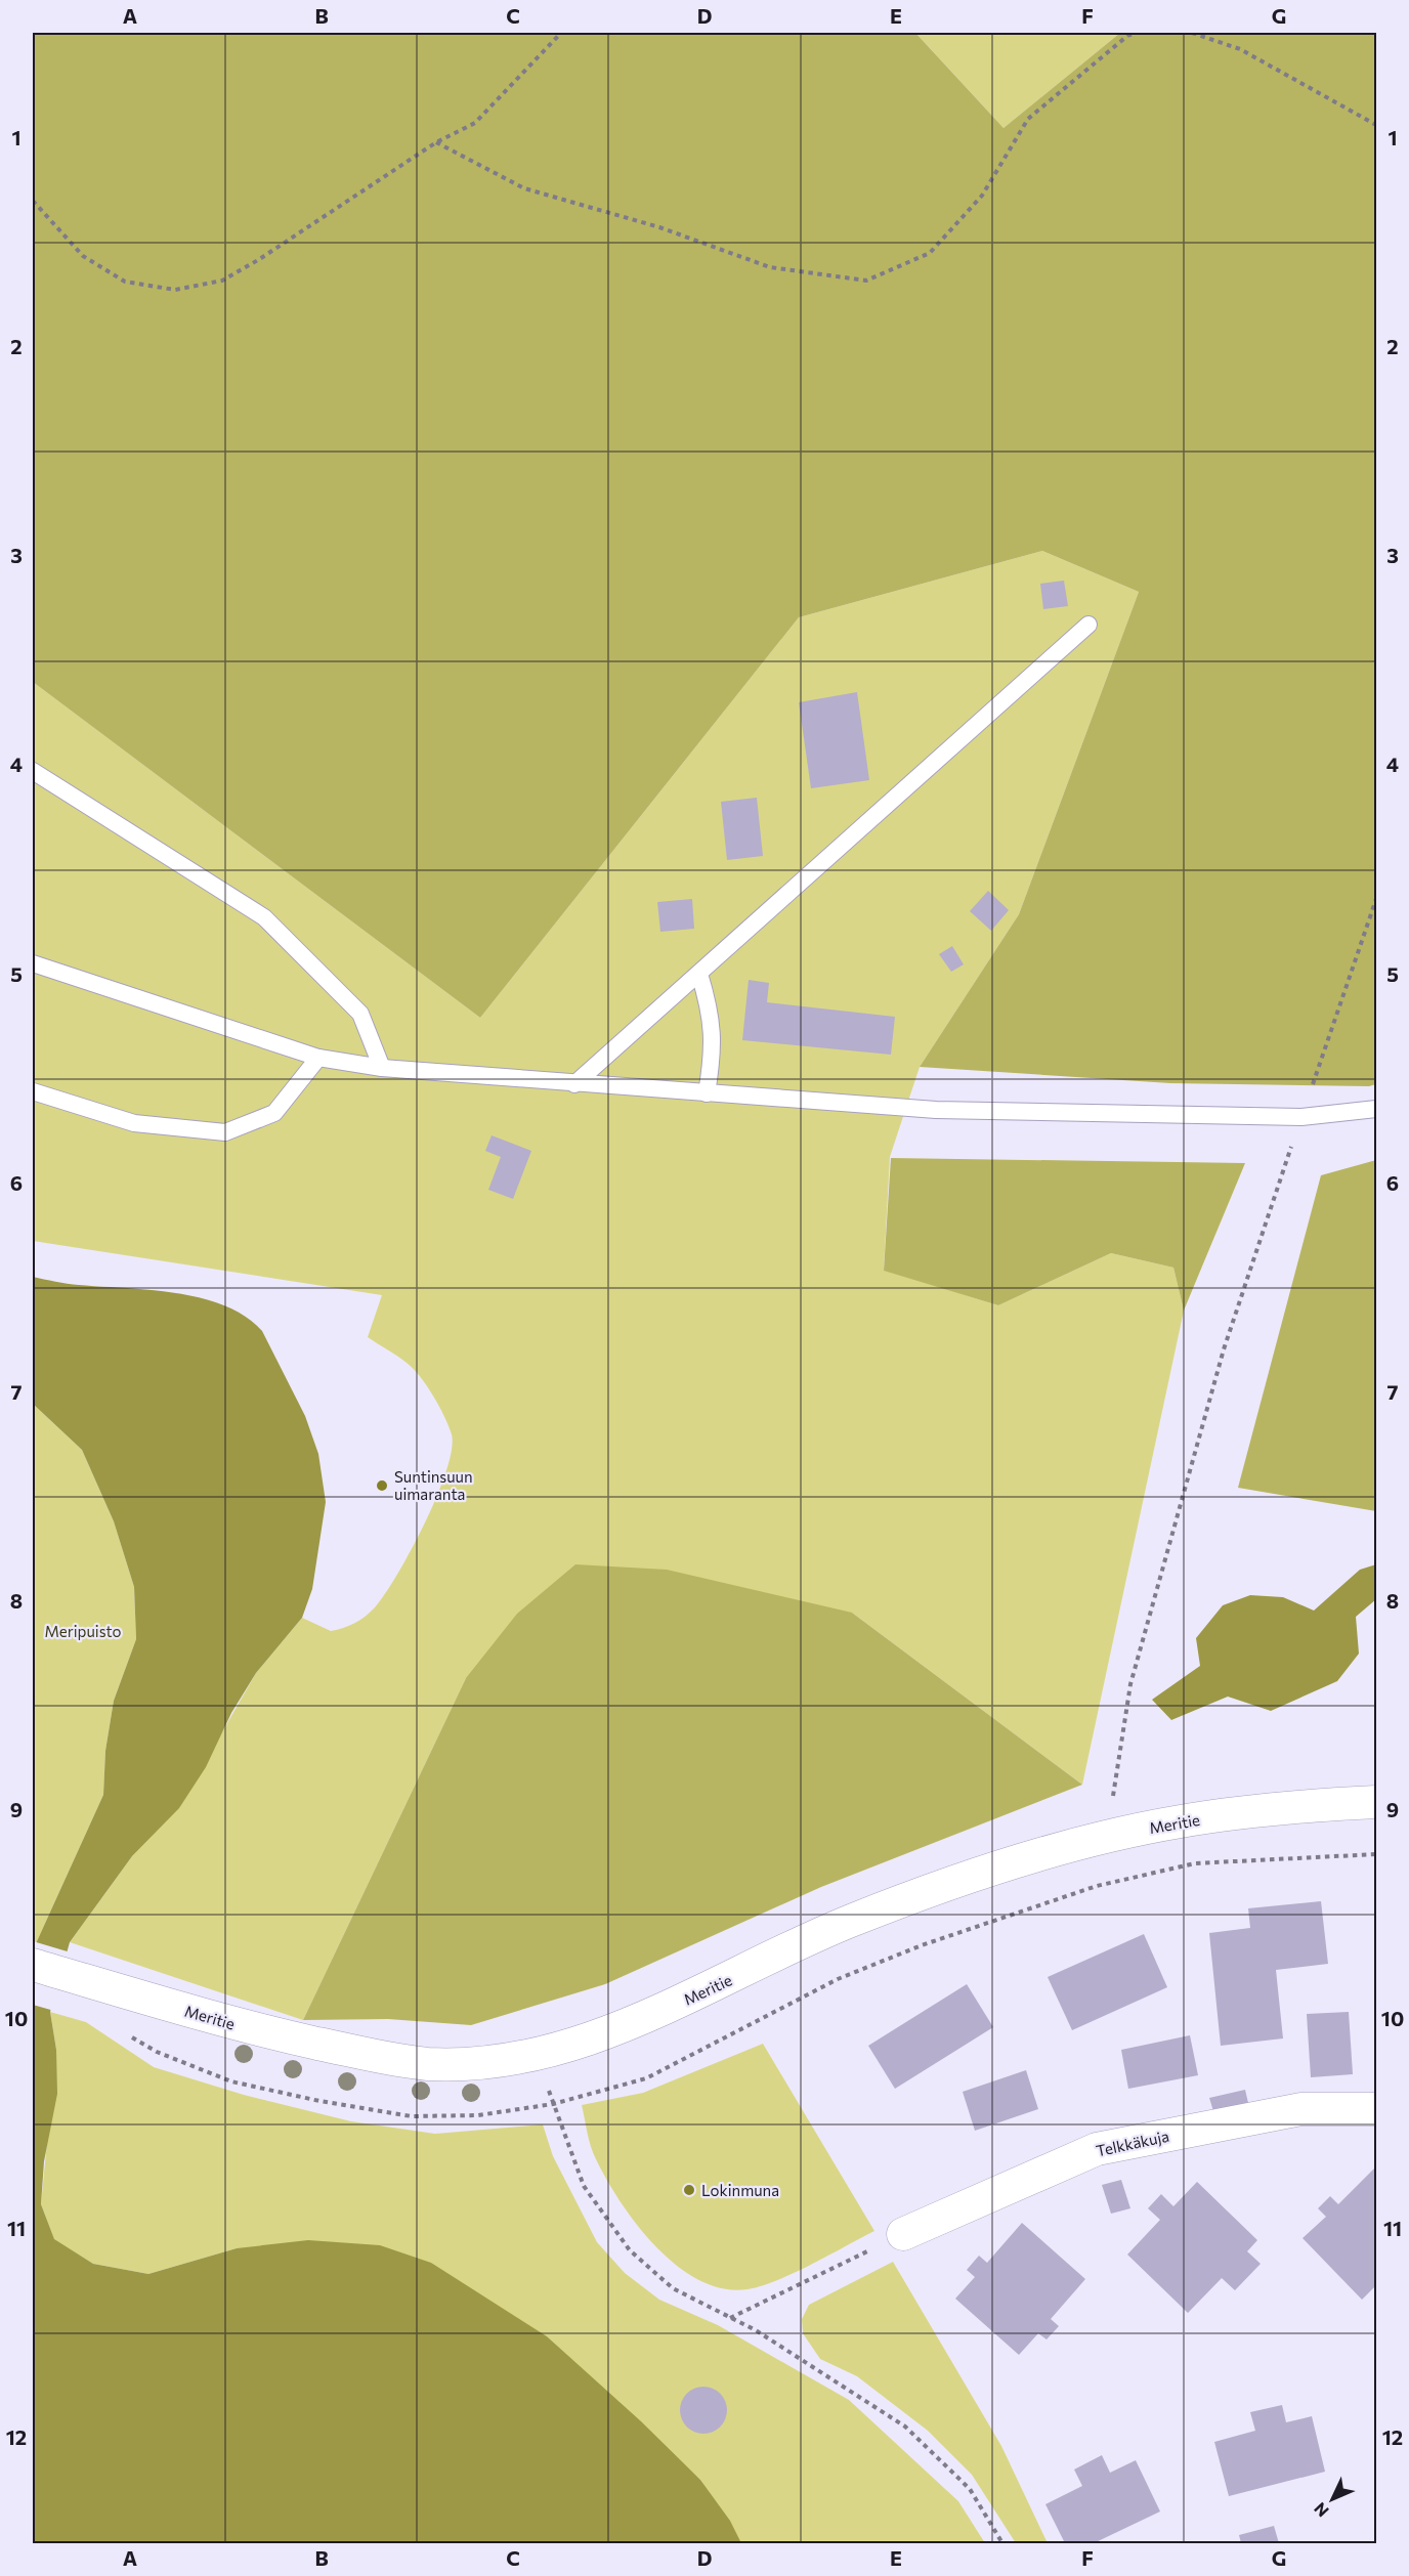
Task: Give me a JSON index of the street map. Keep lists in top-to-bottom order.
{
  "streets": {
    "street": ["Meritie", "Telkkäkuja"]
  },
  "parks": ["Meripuisto"],
  "places": ["Suntinsuun uimaranta", "Lokinmuna"],
  "north": "bottom left",
  "grid": {
    "columns": [
      "A",
      "B",
      "C",
      "D",
      "E",
      "F",
      "G"
    ],
    "rows": [
      "1",
      "2",
      "3",
      "4",
      "5",
      "6",
      "7",
      "8",
      "9",
      "10",
      "11",
      "12"
    ]
  }
}
